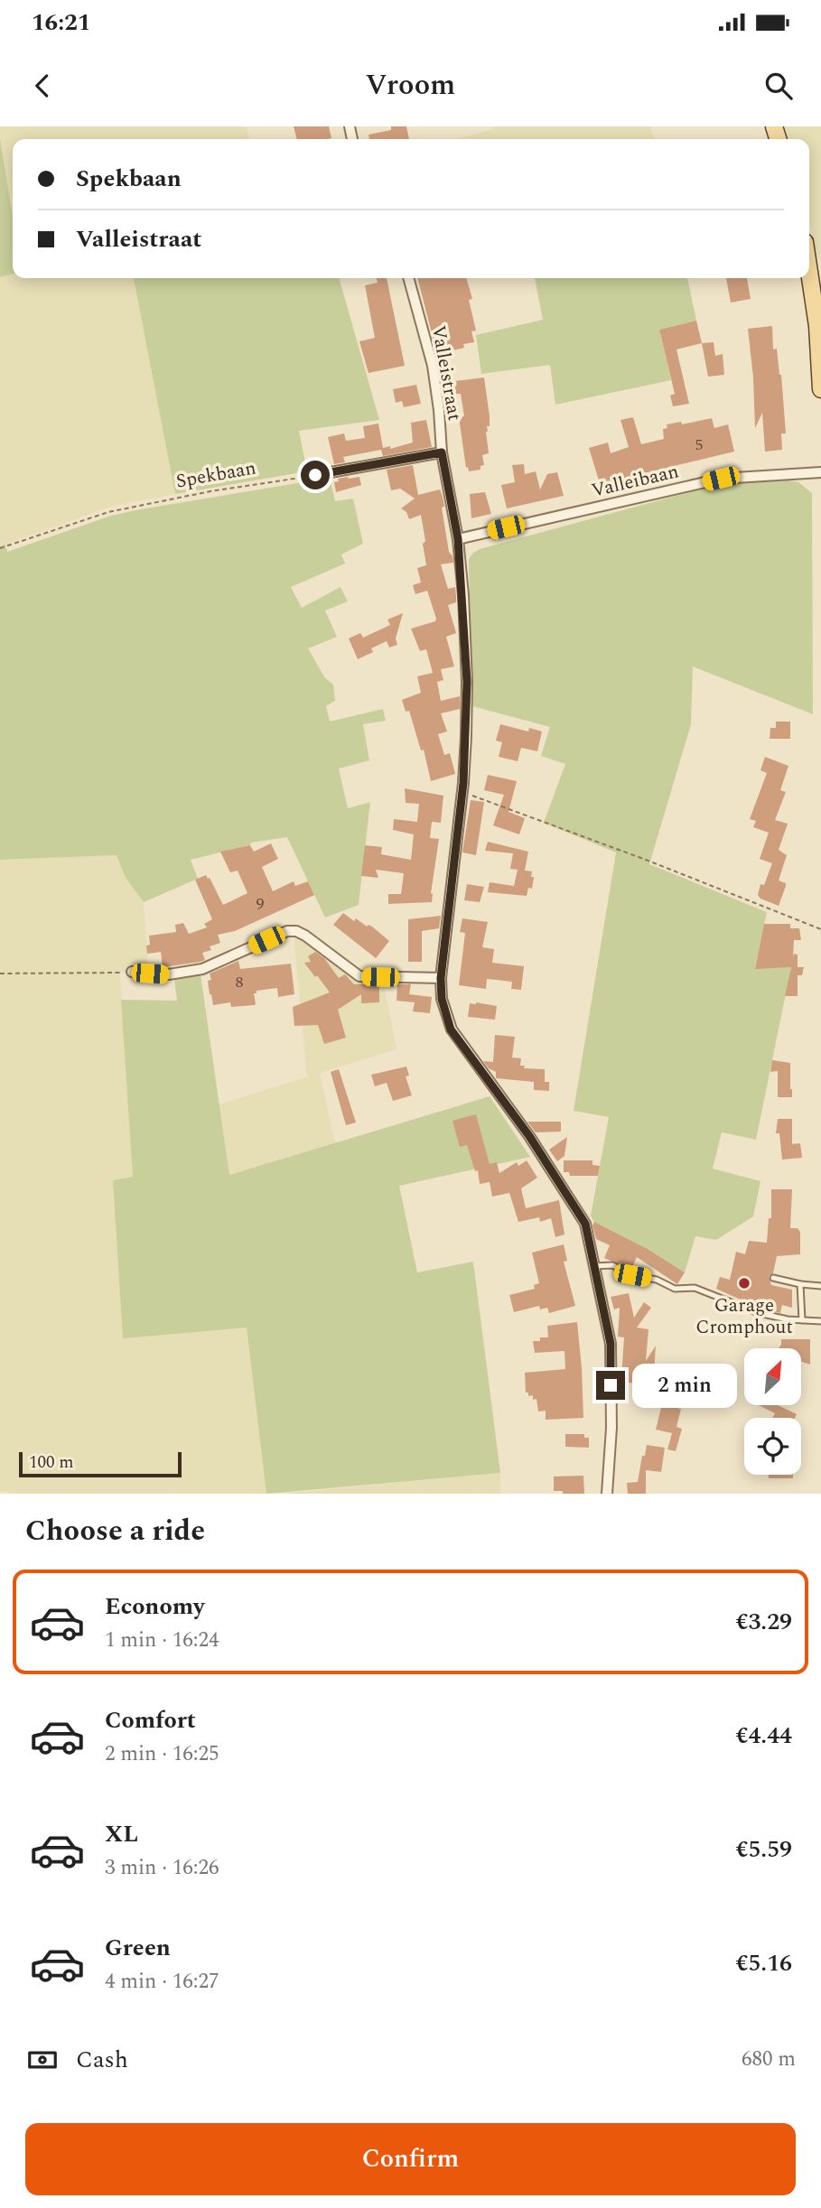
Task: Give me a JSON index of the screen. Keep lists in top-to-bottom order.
{
  "streets": {
    "street": ["Valleistraat", "Valleibaan"],
    "path": ["Spekbaan"]
  },
  "crossings": [
    ["Valleistraat", "Valleibaan"]
  ],
  "places": ["Garage Cromphout"],
  "house_numbers": ["5", "9", "8"],
  "scale_bar": "100 m",
  "north": "top right",
  "page": {
    "status": "16:21",
    "header": "Vroom",
    "banner": ["Spekbaan", "Valleistraat"],
    "bubble": "2 min",
    "scale": "100 m",
    "heading": "Choose a ride",
    "list": [
      {
        "name": "Economy",
        "note": "1 min · 16:24",
        "value": "€3.29"
      },
      {
        "name": "Comfort",
        "note": "2 min · 16:25",
        "value": "€4.44"
      },
      {
        "name": "XL",
        "note": "3 min · 16:26",
        "value": "€5.59"
      },
      {
        "name": "Green",
        "note": "4 min · 16:27",
        "value": "€5.16"
      }
    ],
    "pay": ["Cash", "680 m"],
    "buttons": "Confirm"
  }
}
